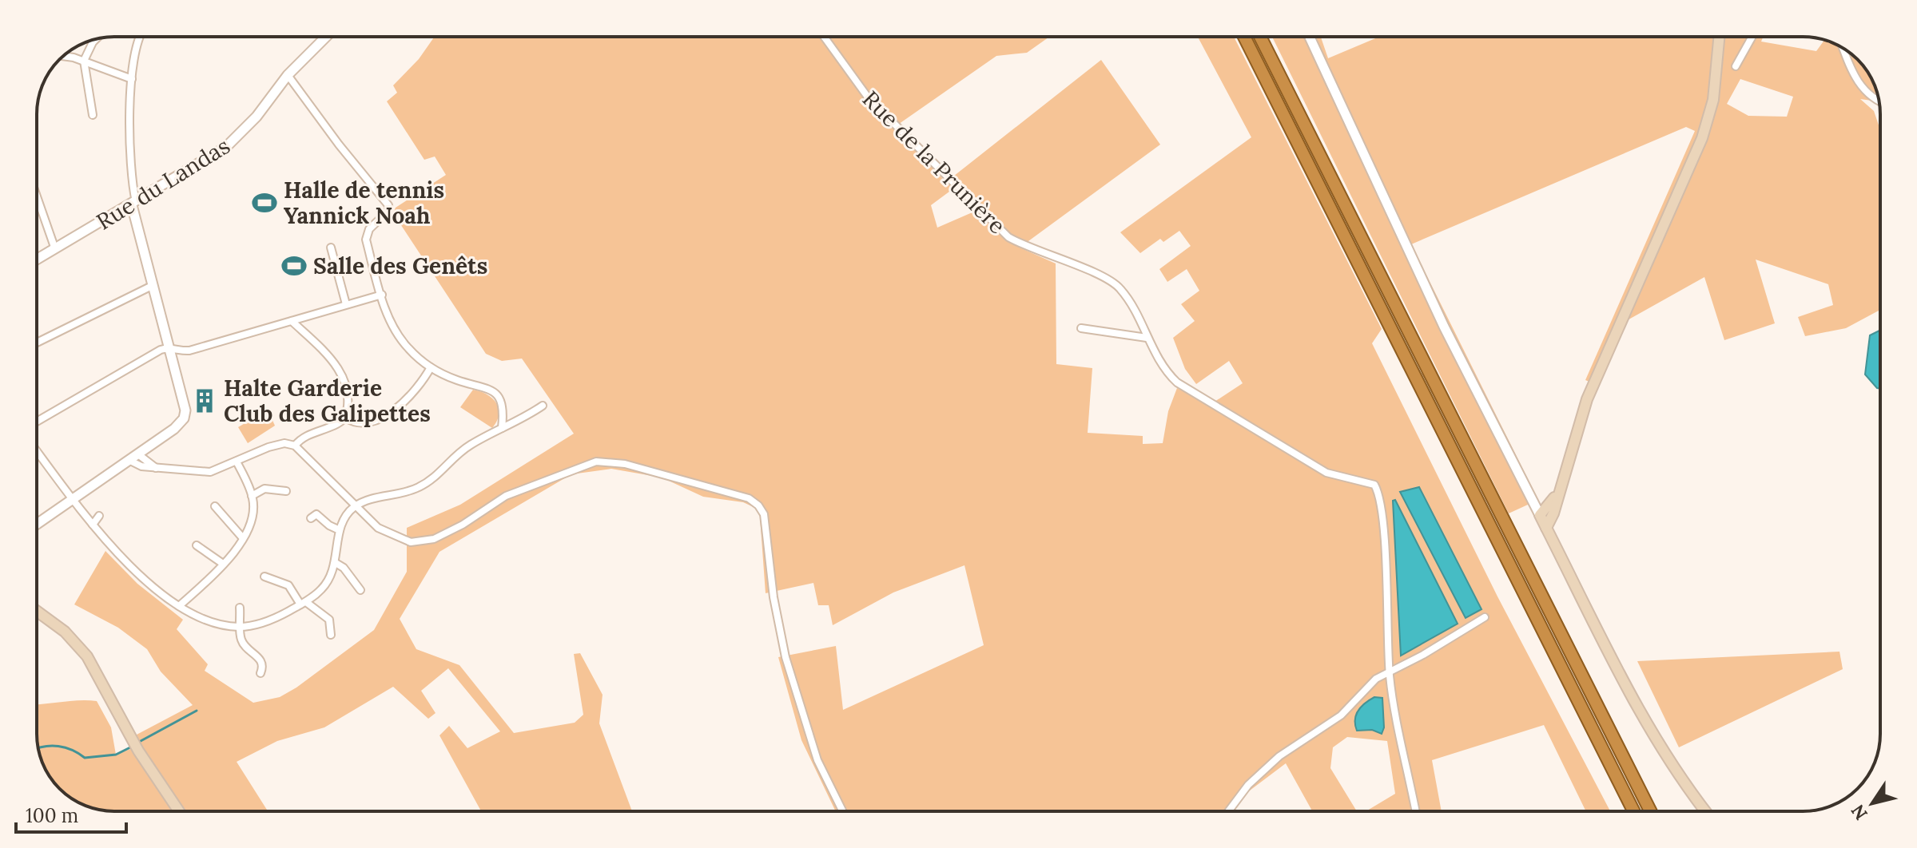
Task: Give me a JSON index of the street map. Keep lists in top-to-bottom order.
{
  "streets": {
    "street": ["Rue de la Prunière", "Rue du Landas"]
  },
  "places": {
    "sports": ["Halle de tennis Yannick Noah", "Salle des Genêts"],
    "building": ["Halte Garderie Club des Galipettes"]
  },
  "scale_bar": "100 m",
  "north": "bottom left"
}
